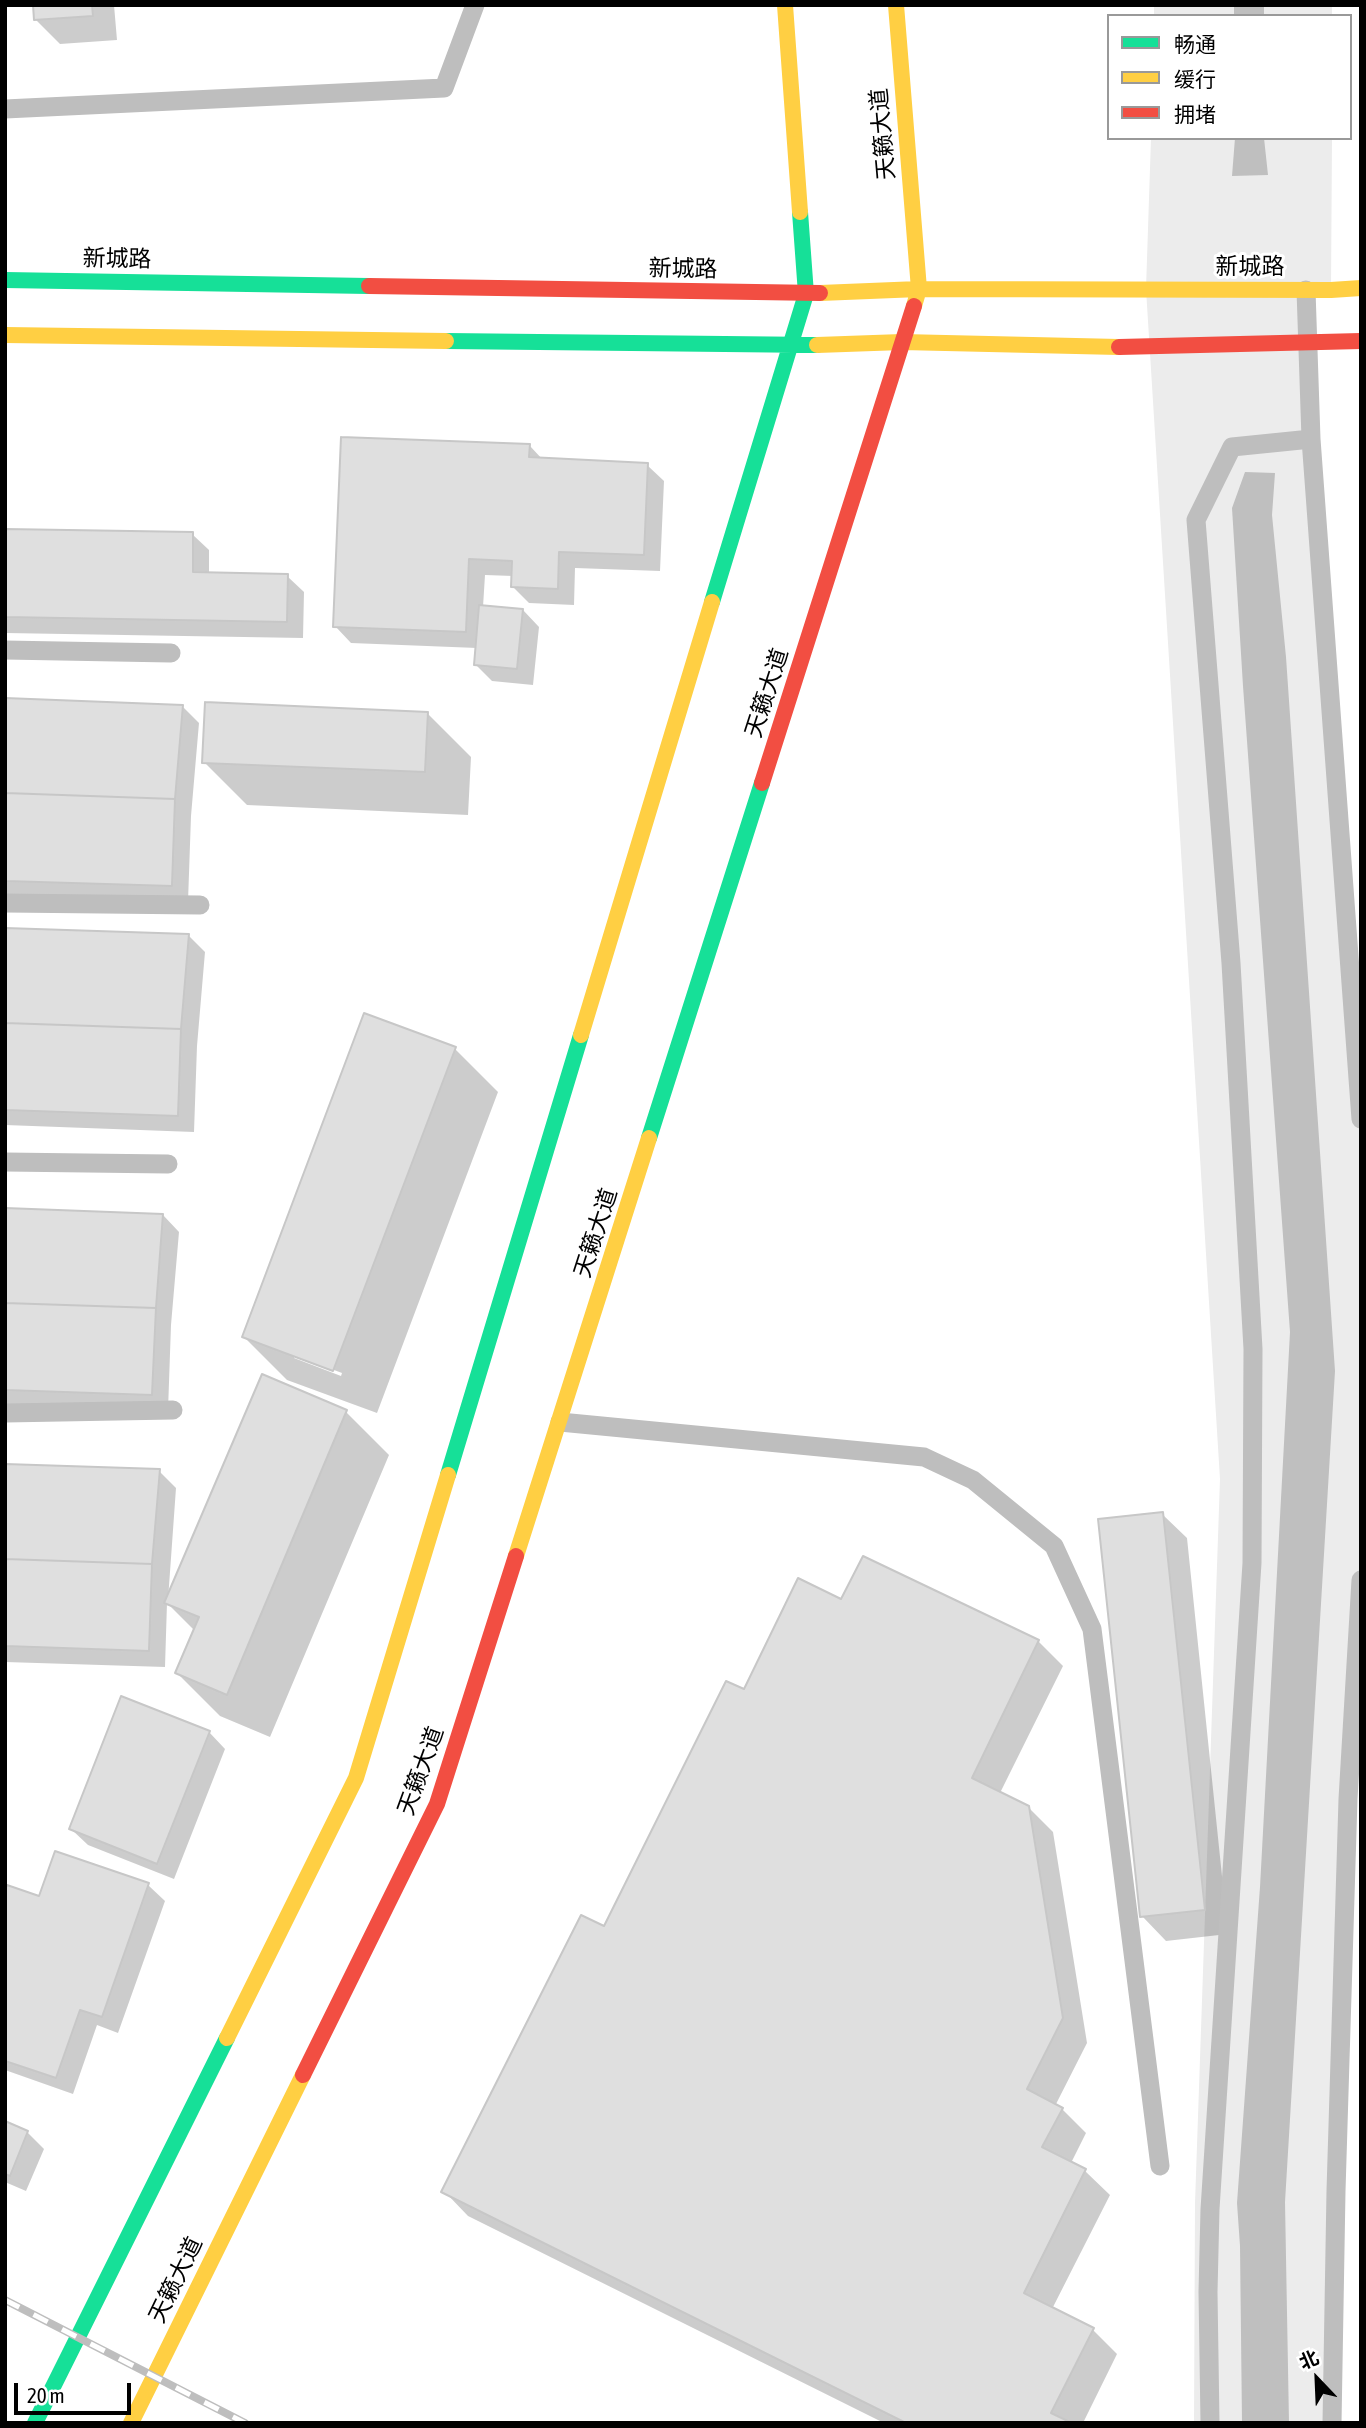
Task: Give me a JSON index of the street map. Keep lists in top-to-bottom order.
{
  "streets": {
    "main road": ["天籁大道", "新城路"]
  },
  "crossings": [
    ["天籁大道", "新城路"]
  ],
  "legend": ["畅通", "缓行", "拥堵"],
  "scale_bar": "20 m",
  "north": "top left"
}
